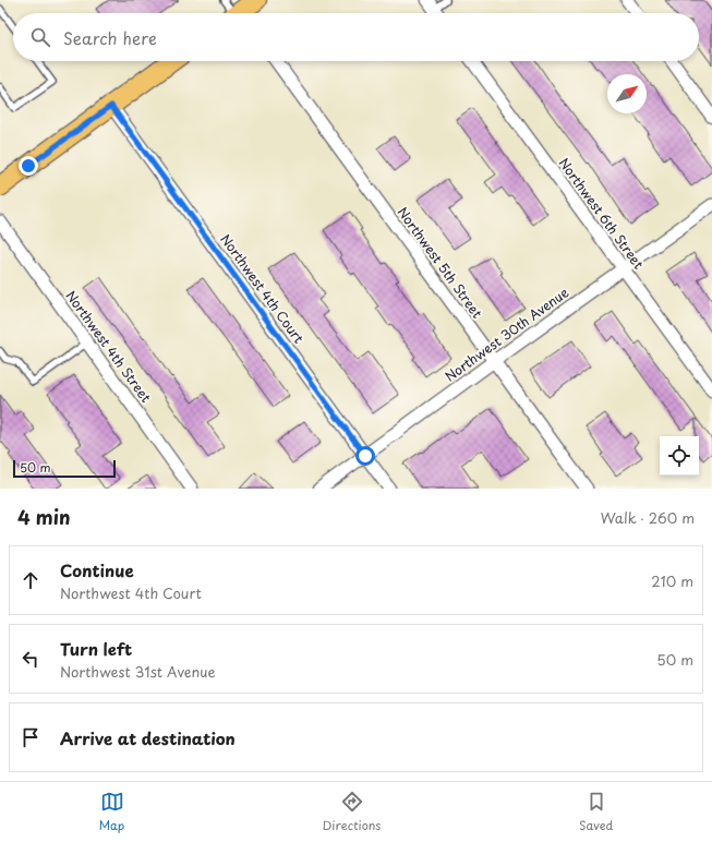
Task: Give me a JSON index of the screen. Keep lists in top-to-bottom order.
{
  "streets": {
    "street": [
      "Northwest 6th Street",
      "Northwest 5th Street",
      "Northwest 4th Court",
      "Northwest 30th Avenue",
      "Northwest 4th Street"
    ]
  },
  "crossings": [
    ["Northwest 6th Street", "Northwest 30th Avenue"],
    ["Northwest 5th Street", "Northwest 30th Avenue"],
    ["Northwest 4th Court", "Northwest 30th Avenue"]
  ],
  "scale_bar": "50 m",
  "north": "top right",
  "page": {
    "search": "Search here",
    "scale": "50 m",
    "heading": ["4 min", "Walk · 260 m"],
    "list": [
      ["Continue", "Northwest 4th Court", "210 m"],
      ["Turn left", "Northwest 31st Avenue", "50 m"],
      "Arrive at destination"
    ],
    "nav": ["Map", "Directions", "Saved"]
  }
}
